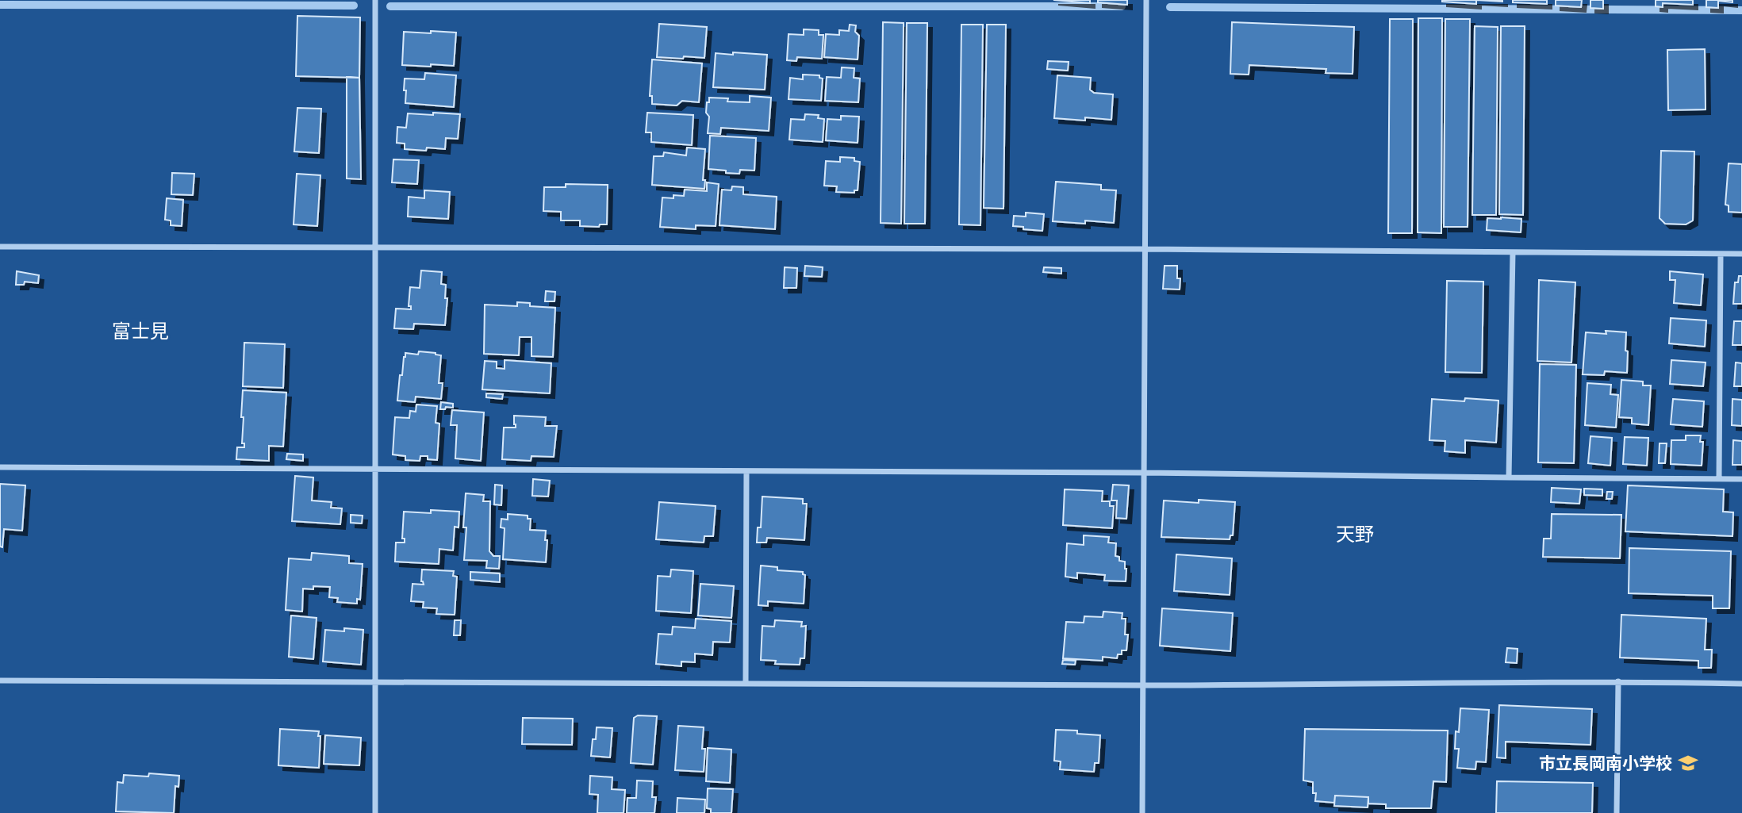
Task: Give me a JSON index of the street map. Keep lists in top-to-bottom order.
{
  "districts": ["富士見", "天野"],
  "places": {
    "school or university": ["市立長岡南小学校"]
  }
}
